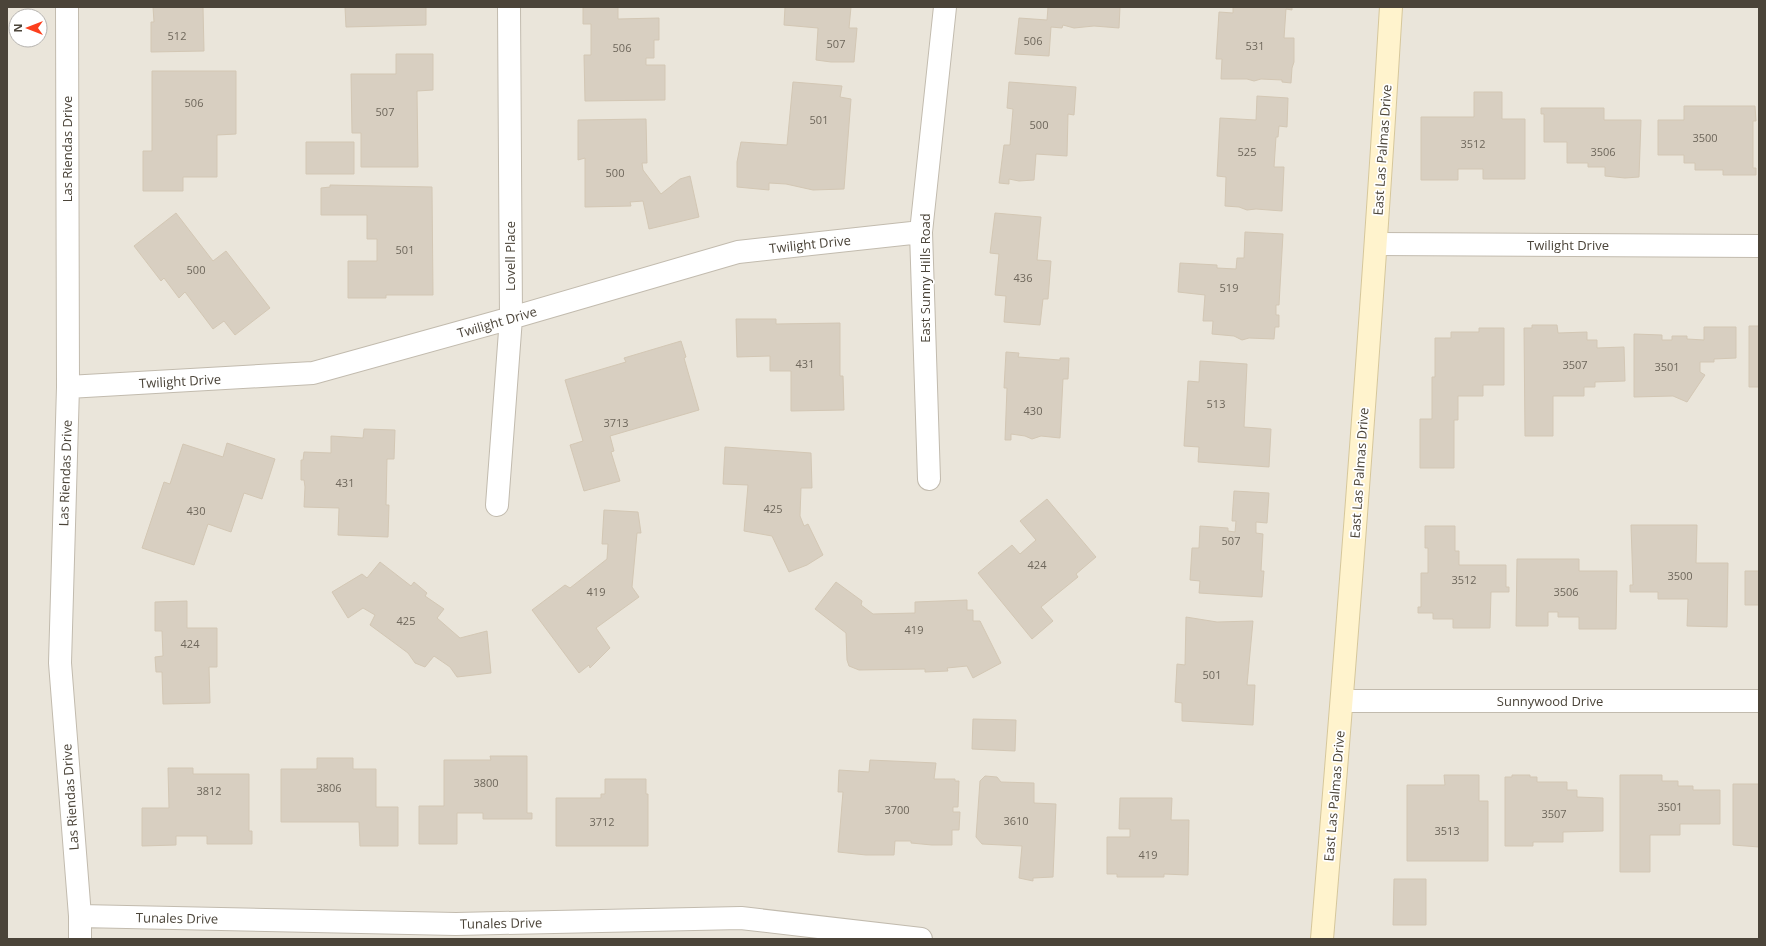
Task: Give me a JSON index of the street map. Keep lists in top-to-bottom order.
{
  "streets": {
    "street": [
      "Las Riendas Drive",
      "East Las Palmas Drive",
      "Twilight Drive",
      "Lovell Place",
      "East Sunny Hills Road",
      "Sunnywood Drive",
      "Tunales Drive"
    ]
  },
  "crossings": [
    ["Las Riendas Drive", "Twilight Drive"],
    ["Las Riendas Drive", "Tunales Drive"],
    ["East Las Palmas Drive", "Twilight Drive"],
    ["East Las Palmas Drive", "Sunnywood Drive"],
    ["Twilight Drive", "Lovell Place"],
    ["Twilight Drive", "East Sunny Hills Road"]
  ],
  "house_numbers": [
    "512",
    "506",
    "507",
    "531",
    "506",
    "506",
    "507",
    "501",
    "500",
    "3500",
    "3512",
    "525",
    "3506",
    "500",
    "501",
    "500",
    "436",
    "519",
    "431",
    "3507",
    "3501",
    "513",
    "430",
    "3713",
    "431",
    "425",
    "430",
    "507",
    "424",
    "3500",
    "3512",
    "419",
    "3506",
    "425",
    "419",
    "424",
    "501",
    "3800",
    "3806",
    "3812",
    "3501",
    "3700",
    "3507",
    "3610",
    "3712",
    "3513",
    "419"
  ],
  "north": "left"
}
